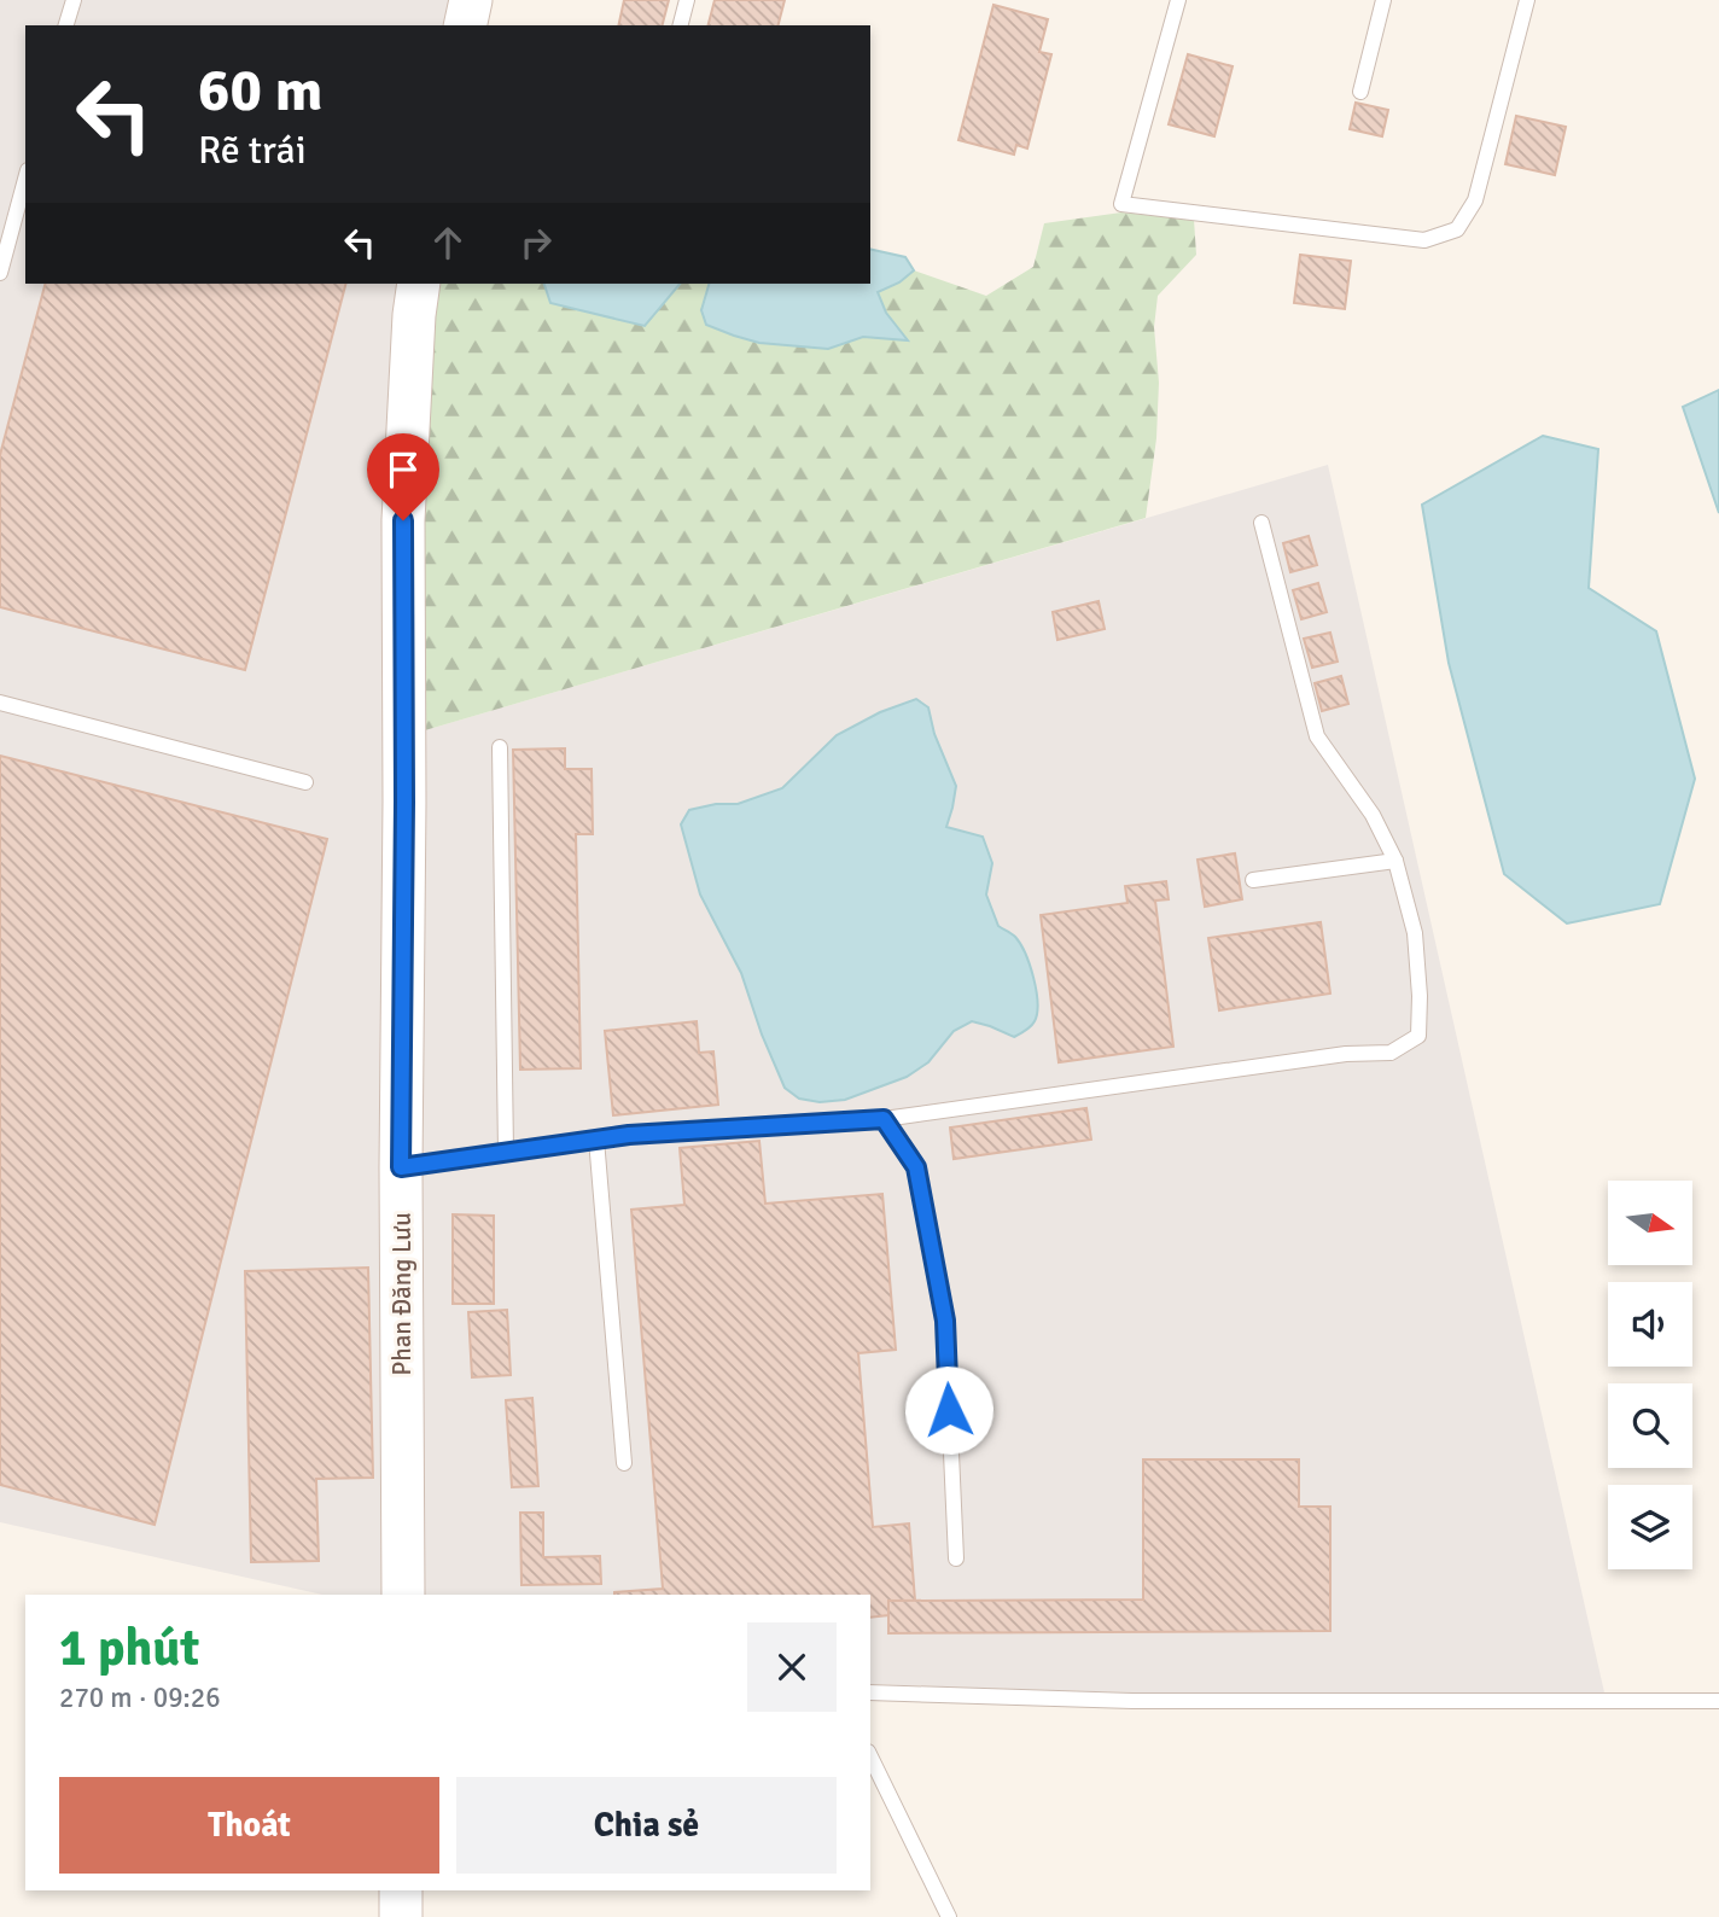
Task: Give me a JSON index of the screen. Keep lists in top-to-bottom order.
{
  "streets": {
    "street": ["Phan Đăng Lưu"]
  },
  "north": "right",
  "page": {
    "turn": ["60 m", "Rẽ trái"],
    "heading": ["1 phút", "270 m · 09:26"],
    "buttons": ["Thoát", "Chia sẻ"]
  }
}
